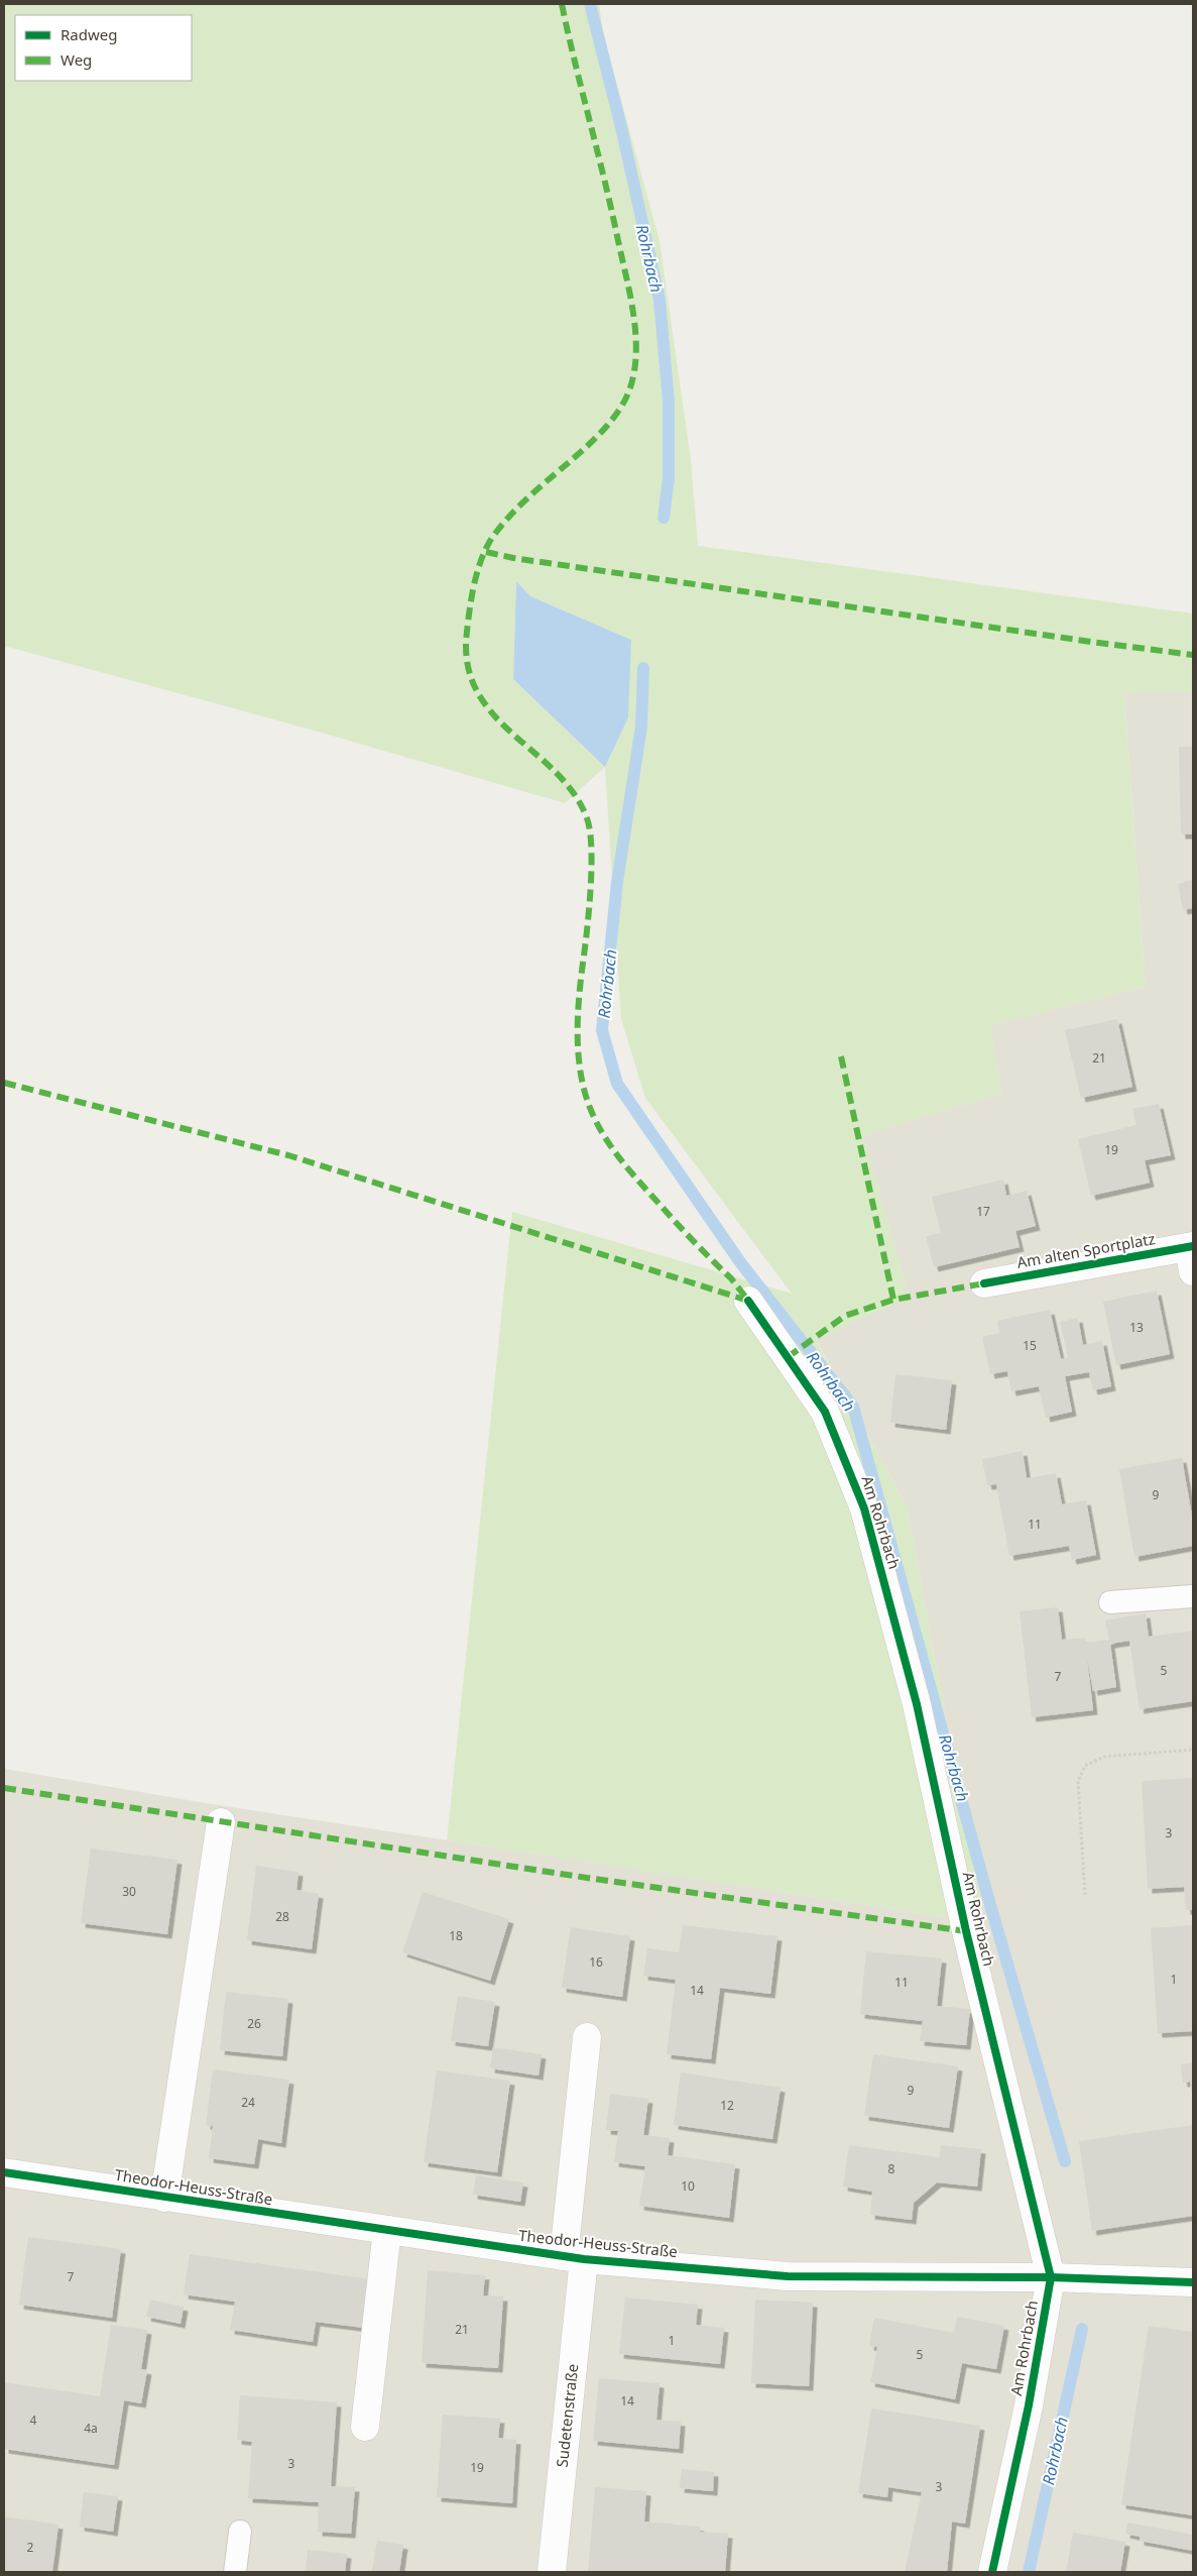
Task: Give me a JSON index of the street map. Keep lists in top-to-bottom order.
{
  "streets": {
    "street": [
      "Am alten Sportplatz",
      "Am Rohrbach",
      "Theodor-Heuss-Straße",
      "Sudetenstraße"
    ]
  },
  "crossings": [
    ["Am Rohrbach", "Theodor-Heuss-Straße"],
    ["Theodor-Heuss-Straße", "Sudetenstraße"]
  ],
  "water": ["Rohrbach"],
  "house_numbers": [
    "21",
    "19",
    "17",
    "13",
    "15",
    "9",
    "11",
    "5",
    "7",
    "3",
    "30",
    "28",
    "18",
    "16",
    "1",
    "11",
    "14",
    "26",
    "9",
    "24",
    "12",
    "8",
    "10",
    "7",
    "21",
    "1",
    "5",
    "14",
    "4",
    "4a",
    "3",
    "19",
    "3",
    "2"
  ],
  "legend": ["Radweg", "Weg"]
}
